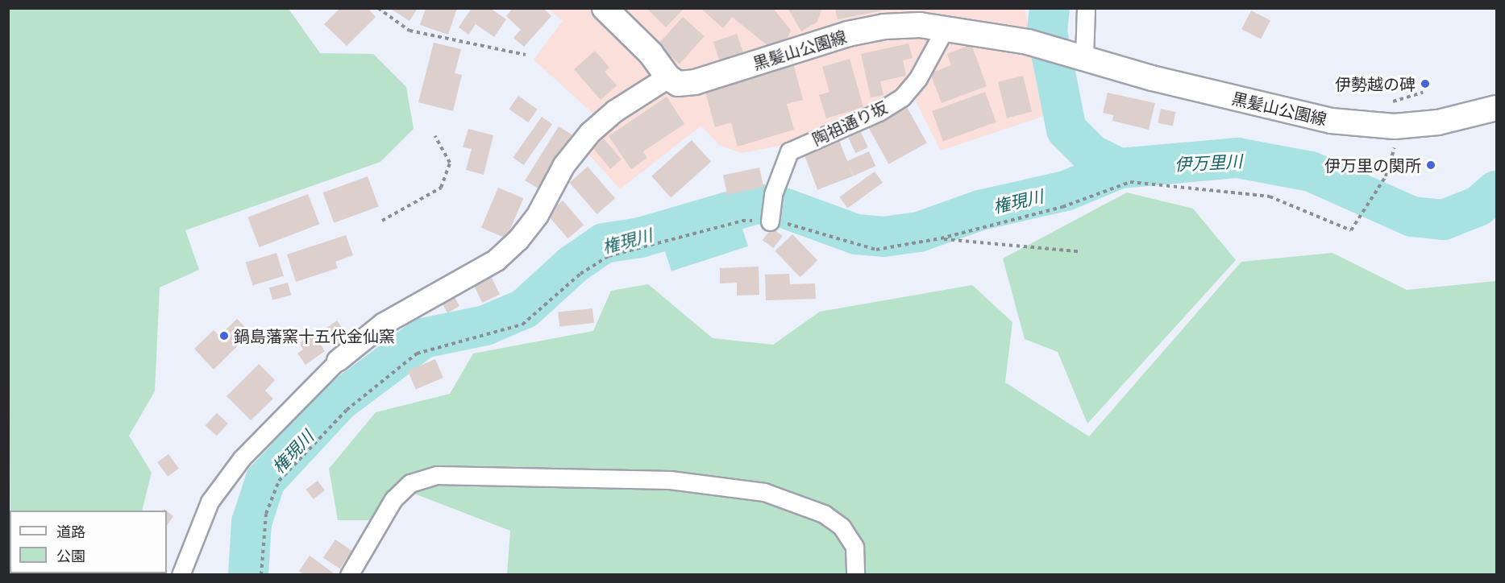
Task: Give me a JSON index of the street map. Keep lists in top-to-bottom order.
{
  "streets": {
    "main road": ["黒髪山公園線"],
    "street": ["陶祖通り坂"]
  },
  "crossings": [
    ["黒髪山公園線", "陶祖通り坂"]
  ],
  "water": ["伊万里川", "権現川"],
  "places": ["伊勢越の碑", "伊万里の関所", "鍋島藩窯十五代金仙窯"],
  "legend": ["道路", "公園"]
}
